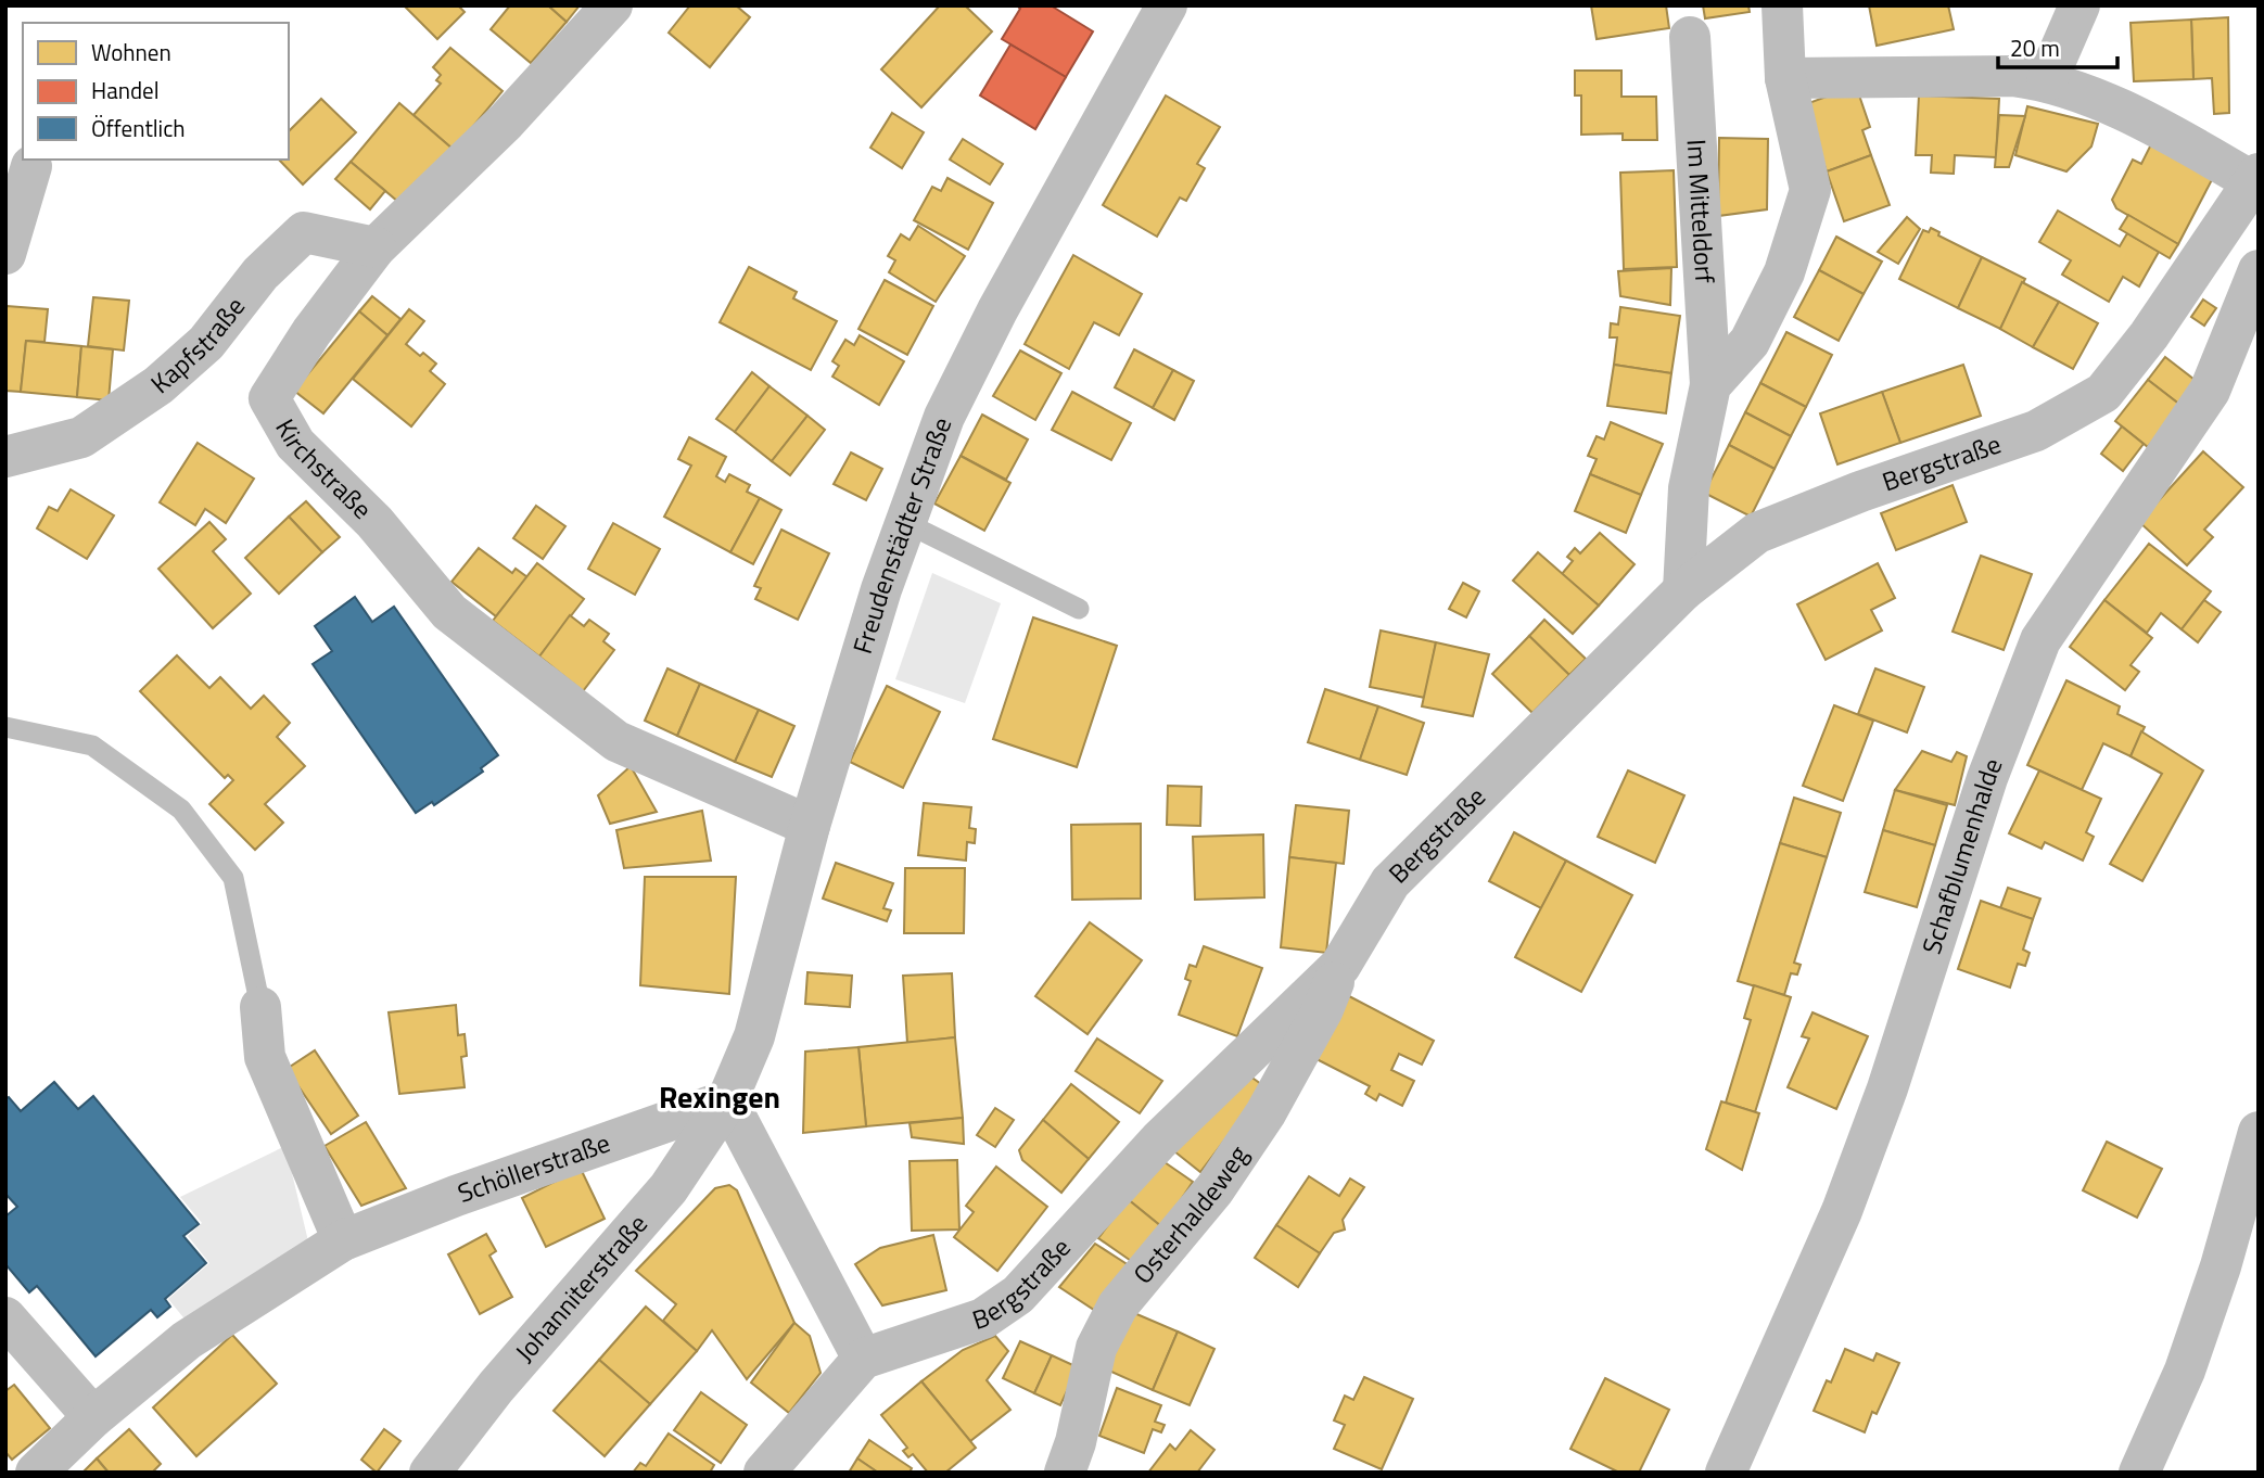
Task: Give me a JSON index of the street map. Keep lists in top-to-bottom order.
{
  "streets": {
    "street": [
      "Im Mitteldorf",
      "Kapfstraße",
      "Bergstraße",
      "Kirchstraße",
      "Freudenstädter Straße",
      "Schafblumenhalde",
      "Schöllerstraße",
      "Osterhaldeweg",
      "Johanniterstraße"
    ]
  },
  "crossings": [
    ["Im Mitteldorf", "Bergstraße"],
    ["Kapfstraße", "Kirchstraße"],
    ["Bergstraße", "Osterhaldeweg"],
    ["Kirchstraße", "Freudenstädter Straße"],
    ["Freudenstädter Straße", "Schöllerstraße"],
    ["Freudenstädter Straße", "Johanniterstraße"],
    ["Schöllerstraße", "Johanniterstraße"]
  ],
  "districts": ["Rexingen"],
  "legend": ["Wohnen", "Handel", "Öffentlich"],
  "scale_bar": "20 m"
}
